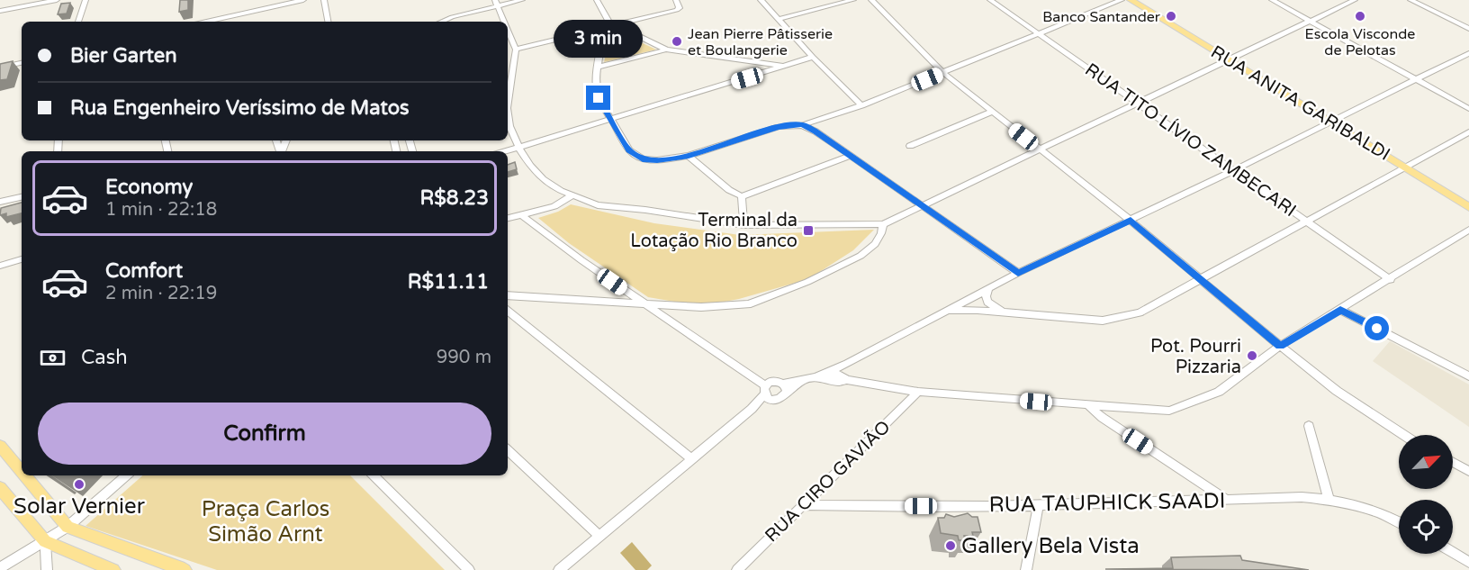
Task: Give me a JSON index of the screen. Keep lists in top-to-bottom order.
{
  "streets": {
    "main road": ["RUA ANITA GARIBALDI"],
    "street": ["RUA TITO LÍVIO ZAMBECARI", "RUA CIRO GAVIÃO", "RUA TAUPHICK SAADI"]
  },
  "crossings": [
    ["RUA CIRO GAVIÃO", "RUA TAUPHICK SAADI"]
  ],
  "parks": ["Praça Carlos Simão Arnt"],
  "places": {
    "other": [
      "Banco Santander",
      "Escola Visconde de Pelotas",
      "Jean Pierre Pâtisserie et Boulangerie",
      "Pot. Pourri Pizzaria",
      "Solar Vernier",
      "Gallery Bela Vista"
    ],
    "transit": ["Terminal da Lotação Rio Branco"]
  },
  "north": "top right",
  "page": {
    "bubble": "3 min",
    "banner": ["Bier Garten", "Rua Engenheiro Veríssimo de Matos"],
    "list": [
      {
        "name": "Economy",
        "note": "1 min · 22:18",
        "value": "R$8.23"
      },
      {
        "name": "Comfort",
        "note": "2 min · 22:19",
        "value": "R$11.11"
      }
    ],
    "pay": ["Cash", "990 m"],
    "buttons": "Confirm"
  }
}
